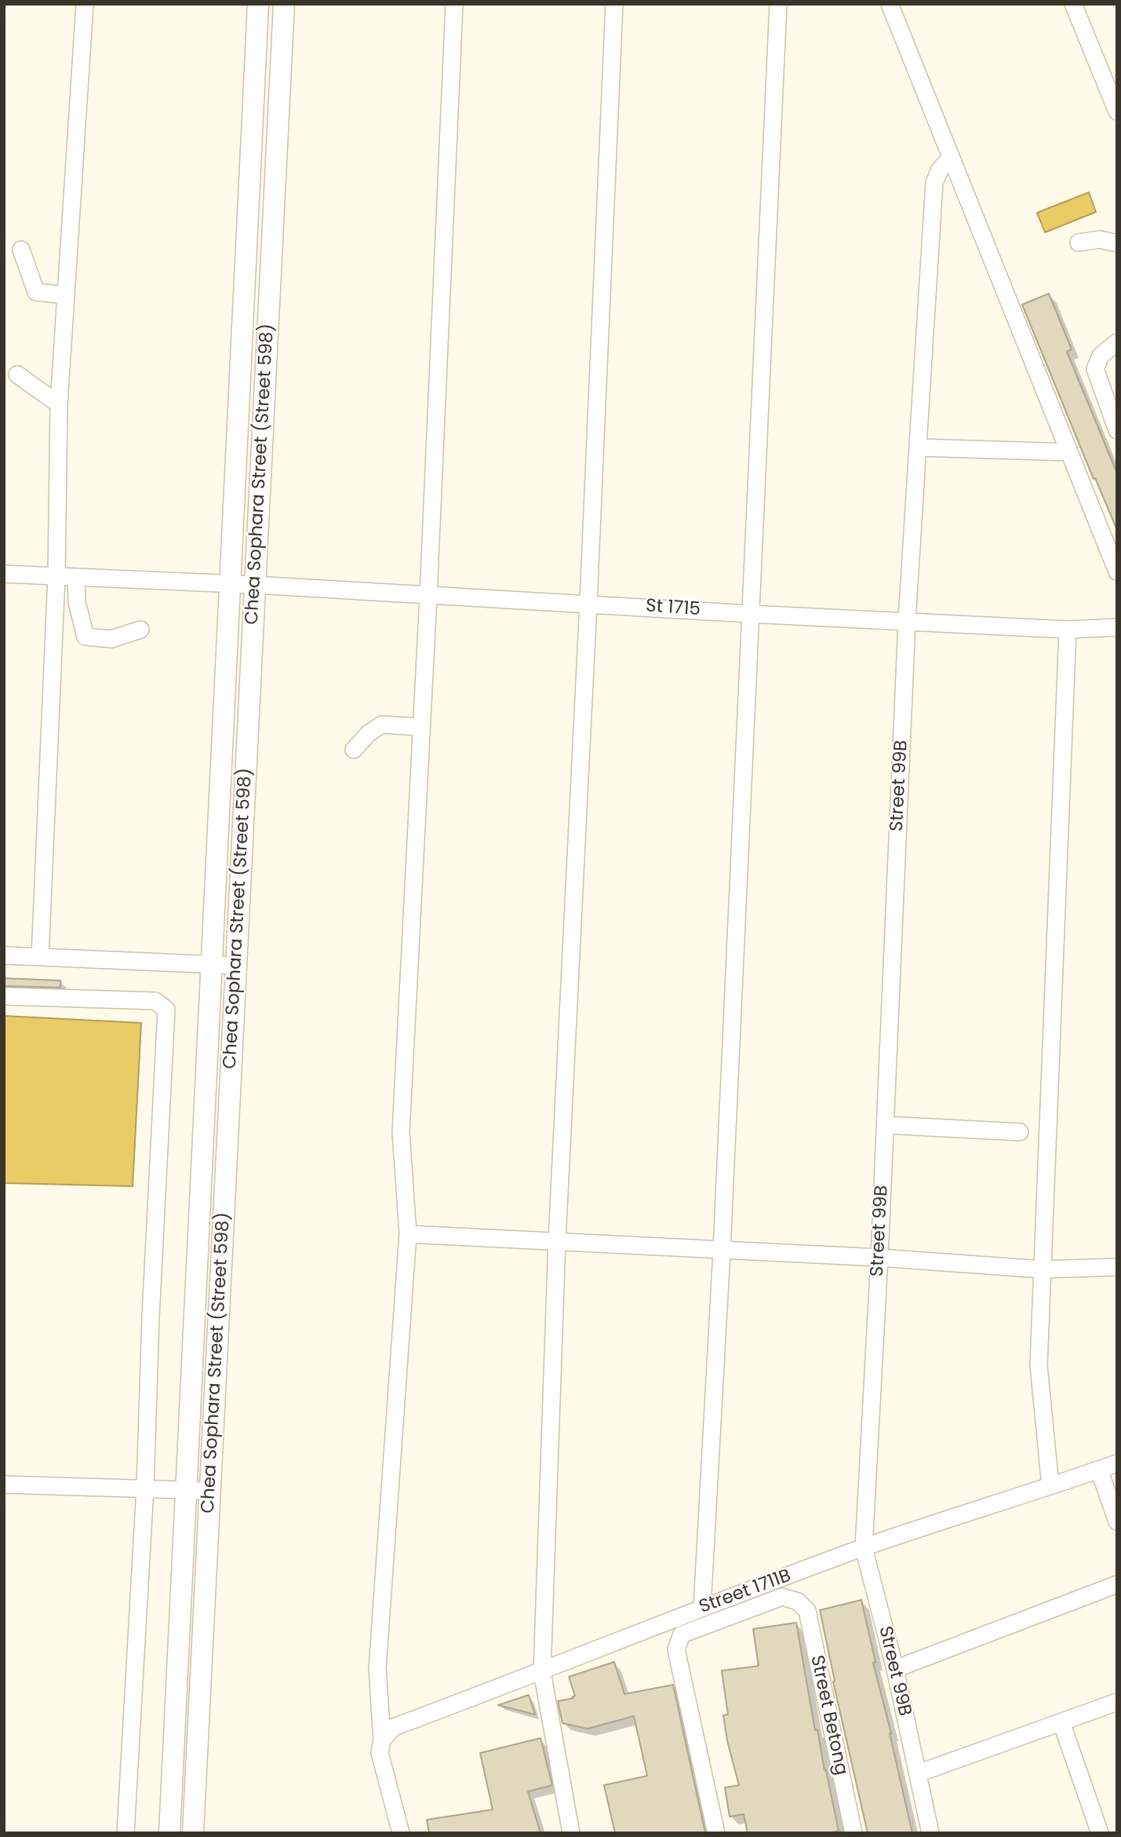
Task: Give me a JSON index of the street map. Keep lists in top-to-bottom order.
{
  "streets": {
    "main road": ["Chea Sophara Street (Street 598)"],
    "street": [
      "St 1715",
      "Street 99B",
      "Street 1711B",
      "Street Betong"
    ]
  },
  "crossings": [
    ["Chea Sophara Street (Street 598)", "St 1715"],
    ["St 1715", "Street 99B"],
    ["Street 99B", "Street 1711B"]
  ]
}
